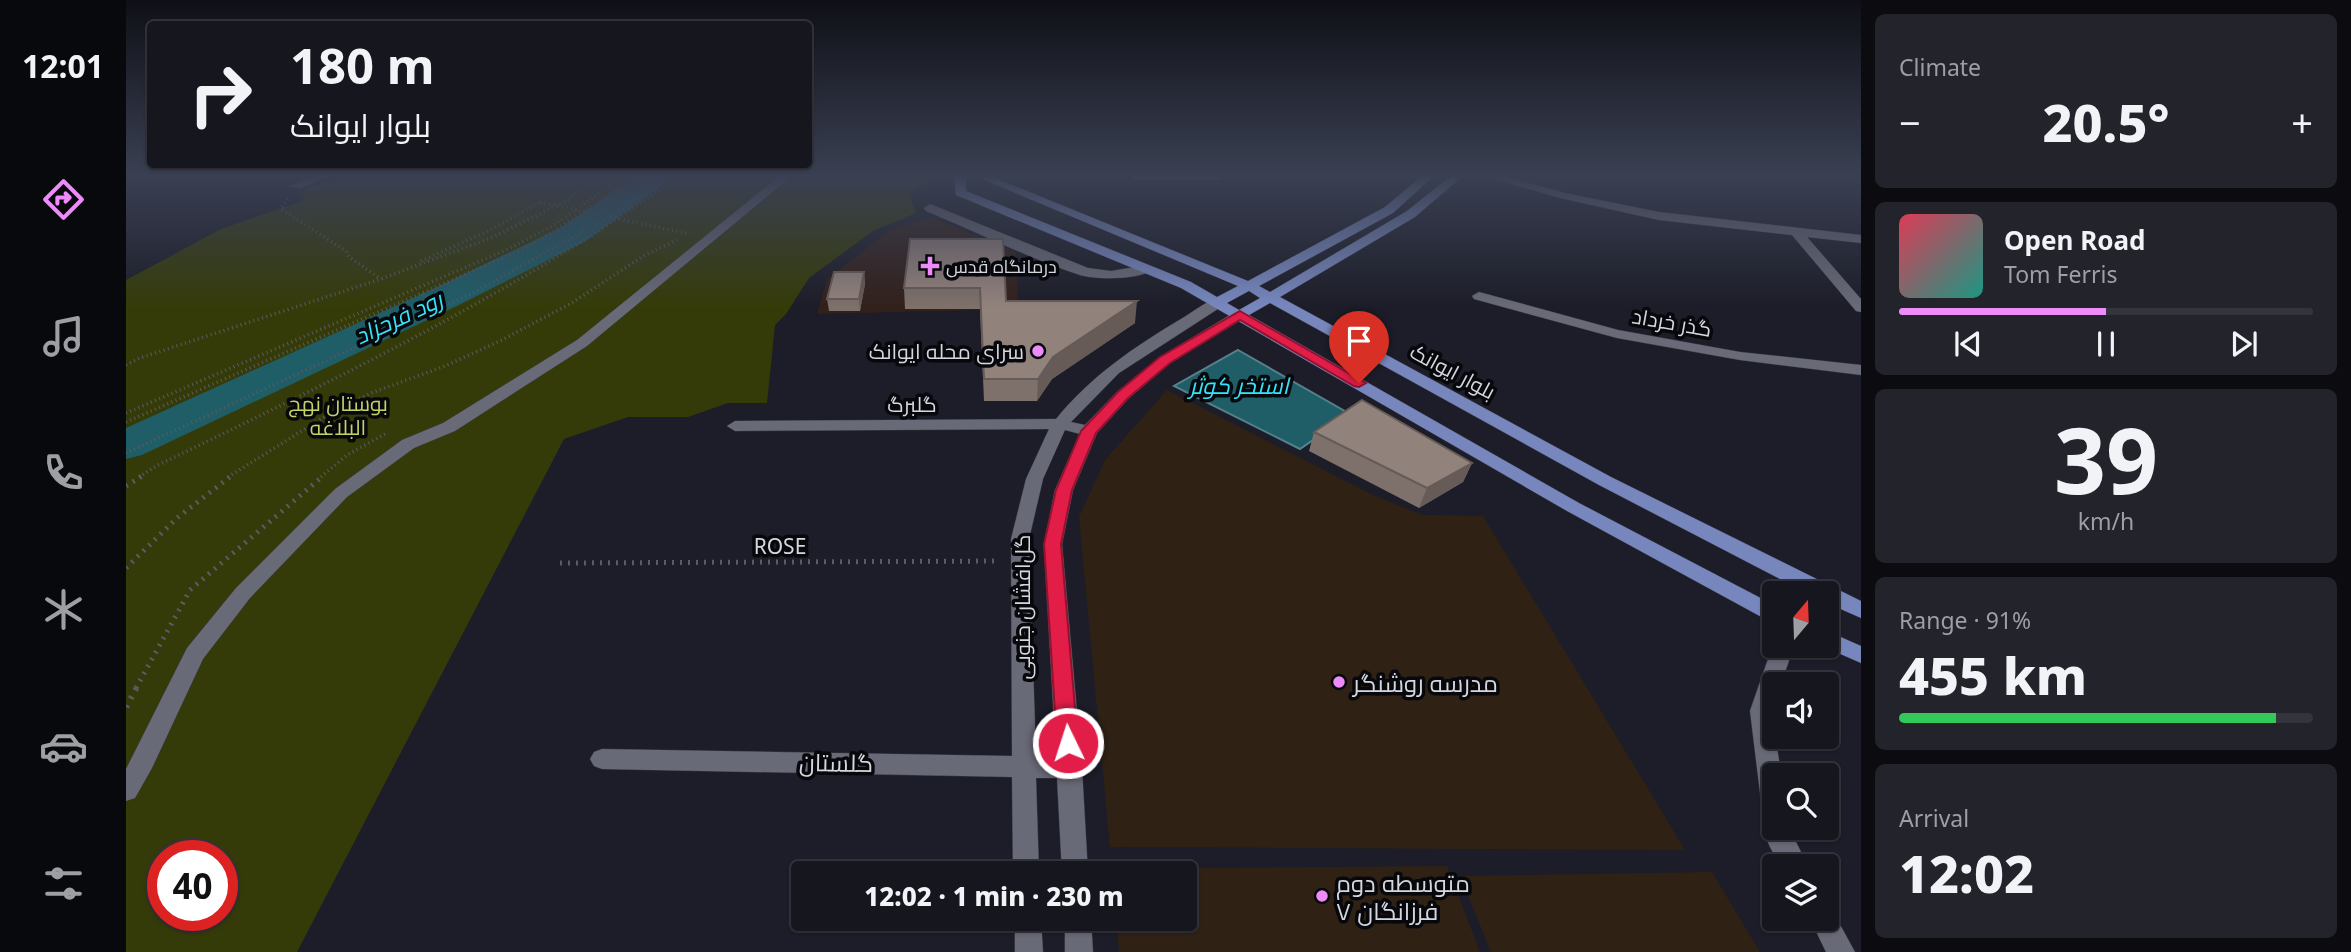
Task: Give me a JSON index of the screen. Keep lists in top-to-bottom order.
{
  "streets": {
    "main road": ["بلوار ایوانک"],
    "street": [
      "گذر خرداد",
      "گلبرگ",
      "گل‌افشان جنوبی",
      "گلستان"
    ],
    "path": ["ROSE"]
  },
  "crossings": [
    ["گلبرگ", "گل‌افشان جنوبی"],
    ["گل‌افشان جنوبی", "گلستان"]
  ],
  "water": ["رود فرحزاد", "استخر کوثر"],
  "parks": ["بوستان نهج البلاغه"],
  "places": {
    "health": ["درمانگاه قدس"],
    "other": ["سرای محله ایوانک", "مدرسه روشنگر", "متوسطه دوم فرزانگان ۷"]
  },
  "north": "top",
  "page": {
    "tabs": "12:01",
    "tile": [
      "Climate",
      ["39", "km/h"],
      ["Range · 91%", "455 km"],
      ["Arrival", "12:02"]
    ],
    "turn": ["180 m", "بلوار ایوانک"],
    "heat": ["−", "20.5°", "+"],
    "song": ["Open Road", "Tom Ferris"],
    "limit": "40",
    "trip": "12:02 · 1 min · 230 m"
  }
}
